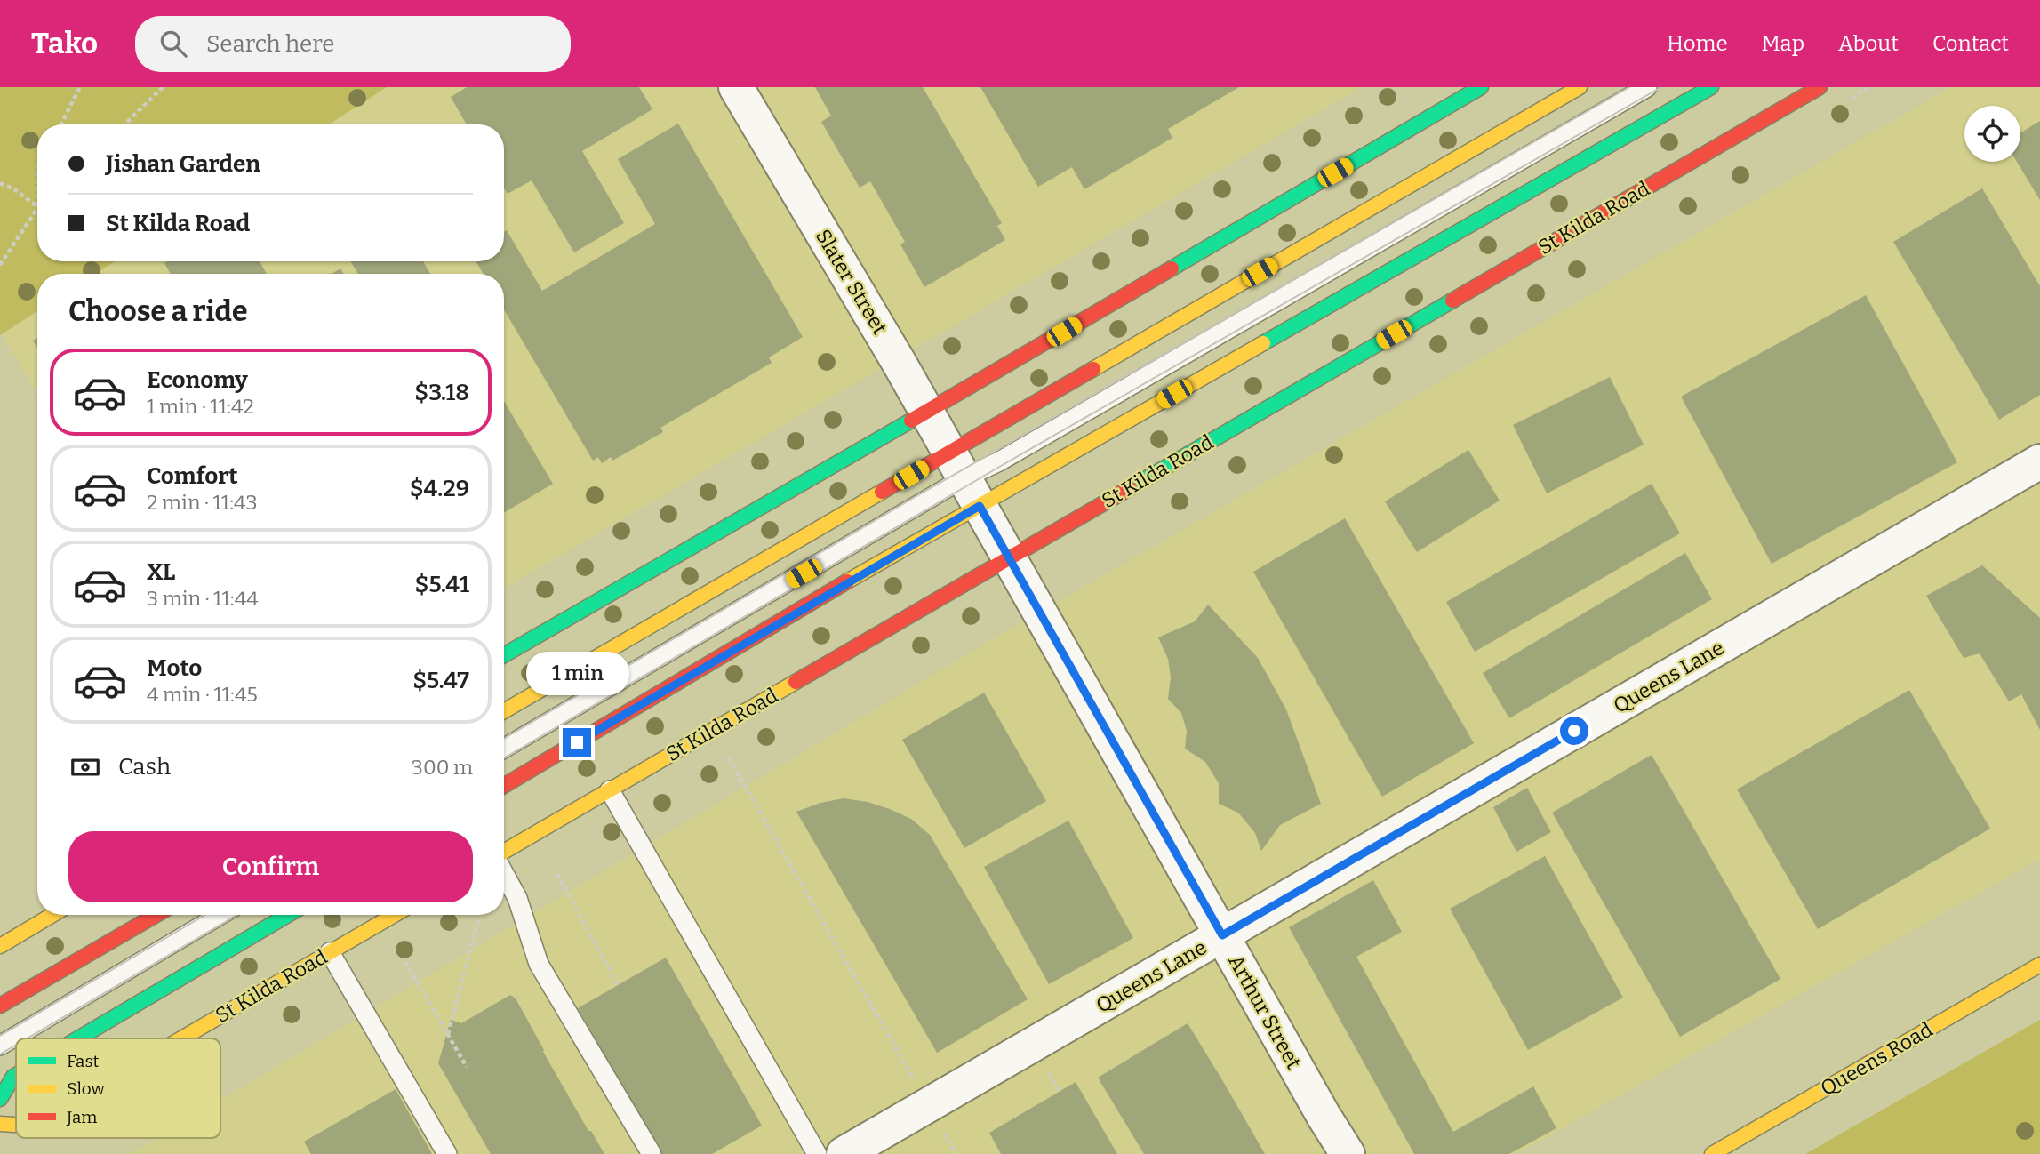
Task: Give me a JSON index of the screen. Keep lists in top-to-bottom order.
{
  "streets": {
    "main road": ["St Kilda Road", "Queens Road"],
    "street": ["Slater Street", "Queens Lane", "Arthur Street"]
  },
  "crossings": [
    ["St Kilda Road", "Arthur Street"],
    ["Slater Street", "Arthur Street"],
    ["Queens Lane", "Arthur Street"]
  ],
  "legend": ["Fast", "Slow", "Jam"],
  "page": {
    "header": "Tako",
    "search": "Search here",
    "nav": [
      "Home",
      "Map",
      "About",
      "Contact"
    ],
    "banner": ["Jishan Garden", "St Kilda Road"],
    "heading": "Choose a ride",
    "list": [
      {
        "name": "Economy",
        "note": "1 min · 11:42",
        "value": "$3.18"
      },
      {
        "name": "Comfort",
        "note": "2 min · 11:43",
        "value": "$4.29"
      },
      {
        "name": "XL",
        "note": "3 min · 11:44",
        "value": "$5.41"
      },
      {
        "name": "Moto",
        "note": "4 min · 11:45",
        "value": "$5.47"
      }
    ],
    "bubble": "1 min",
    "pay": ["Cash", "300 m"],
    "buttons": "Confirm"
  }
}
